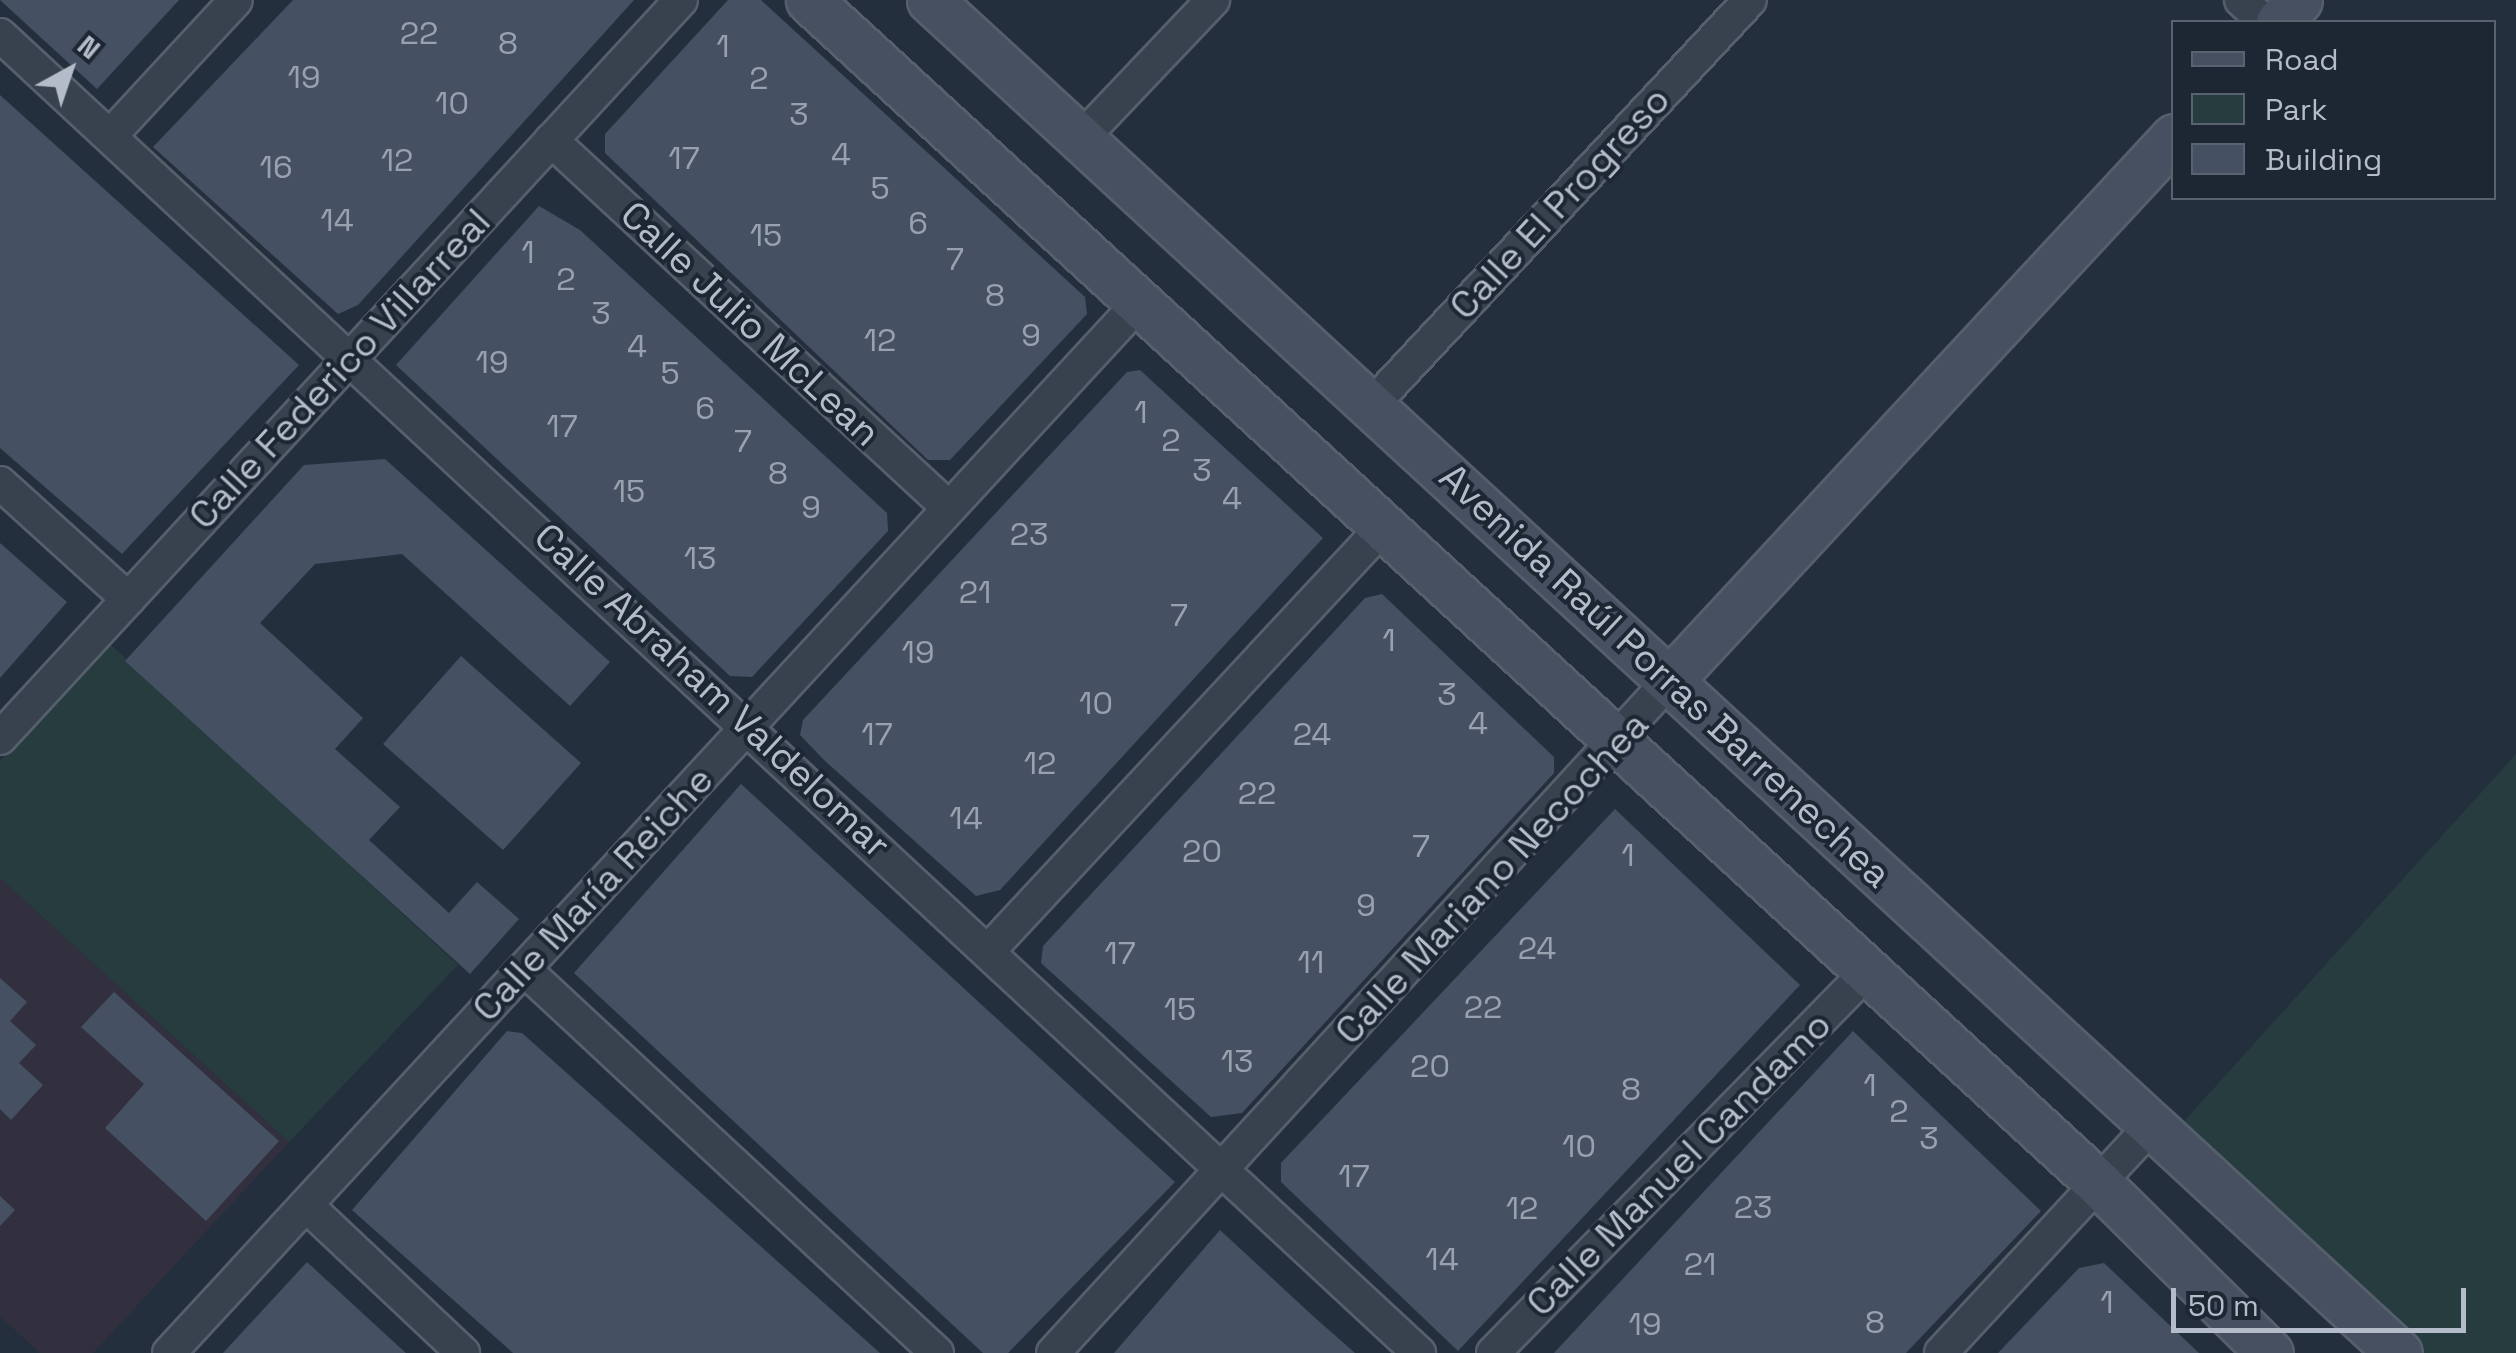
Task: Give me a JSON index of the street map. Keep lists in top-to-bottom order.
{
  "streets": {
    "street": [
      "Calle El Progreso",
      "Calle Julio McLean",
      "Calle Federico Villarreal",
      "Avenida Raúl Porras Barrenechea",
      "Calle Abraham Valdelomar",
      "Calle Mariano Necochea",
      "Calle María Reiche",
      "Calle Manuel Candamo"
    ]
  },
  "crossings": [
    ["Calle El Progreso", "Avenida Raúl Porras Barrenechea"],
    ["Calle Julio McLean", "Calle Federico Villarreal"],
    ["Calle Julio McLean", "Calle María Reiche"],
    ["Calle Federico Villarreal", "Calle Abraham Valdelomar"],
    ["Avenida Raúl Porras Barrenechea", "Calle Mariano Necochea"],
    ["Calle Abraham Valdelomar", "Calle Mariano Necochea"],
    ["Calle Abraham Valdelomar", "Calle María Reiche"]
  ],
  "house_numbers": [
    "22",
    "8",
    "1",
    "19",
    "2",
    "10",
    "3",
    "4",
    "17",
    "12",
    "16",
    "5",
    "14",
    "6",
    "15",
    "1",
    "7",
    "2",
    "8",
    "3",
    "9",
    "12",
    "4",
    "19",
    "5",
    "6",
    "1",
    "17",
    "2",
    "7",
    "3",
    "8",
    "15",
    "4",
    "9",
    "23",
    "13",
    "21",
    "7",
    "1",
    "19",
    "3",
    "10",
    "4",
    "17",
    "24",
    "12",
    "22",
    "14",
    "7",
    "20",
    "1",
    "9",
    "24",
    "17",
    "11",
    "22",
    "15",
    "13",
    "20",
    "1",
    "8",
    "2",
    "3",
    "10",
    "17",
    "23",
    "12",
    "14",
    "21",
    "1",
    "8",
    "19"
  ],
  "legend": ["Road", "Park", "Building"],
  "scale_bar": "50 m",
  "north": "top right"
}
